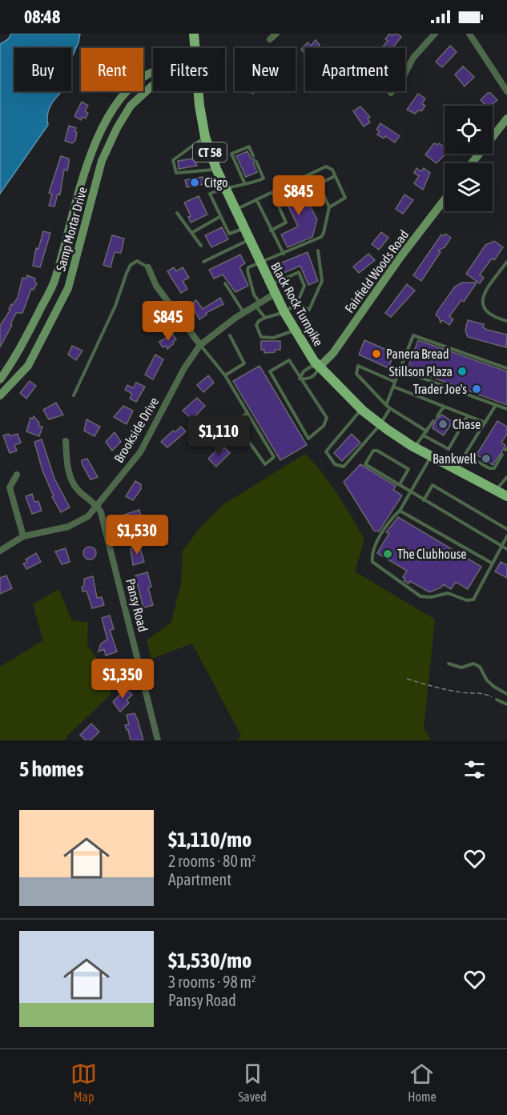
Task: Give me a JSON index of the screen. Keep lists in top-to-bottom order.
{
  "streets": {
    "main road": [
      "CT 58",
      "Samp Mortar Drive",
      "Fairfield Woods Road",
      "Black Rock Turnpike"
    ],
    "street": ["Brookside Drive", "Pansy Road"]
  },
  "crossings": [
    ["Fairfield Woods Road", "Black Rock Turnpike"],
    ["Black Rock Turnpike", "Brookside Drive"],
    ["Brookside Drive", "Pansy Road"]
  ],
  "places": [
    "Citgo",
    "Panera Bread",
    "Stillson Plaza",
    "Trader Joe's",
    "Chase",
    "Bankwell",
    "The Clubhouse"
  ],
  "page": {
    "status": "08:48",
    "chip": [
      "Buy",
      "Rent",
      "Filters",
      "New",
      "Apartment"
    ],
    "price": [
      "$845",
      "$845",
      "$1,110",
      "$1,530",
      "$1,350"
    ],
    "heading": "5 homes",
    "list": [
      {
        "name": "$1,110/mo",
        "note": "2 rooms · 80 m² · Apartment"
      },
      {
        "name": "$1,530/mo",
        "note": "3 rooms · 98 m² · Pansy Road"
      }
    ],
    "tabs": ["Map", "Saved", "Home"]
  }
}
